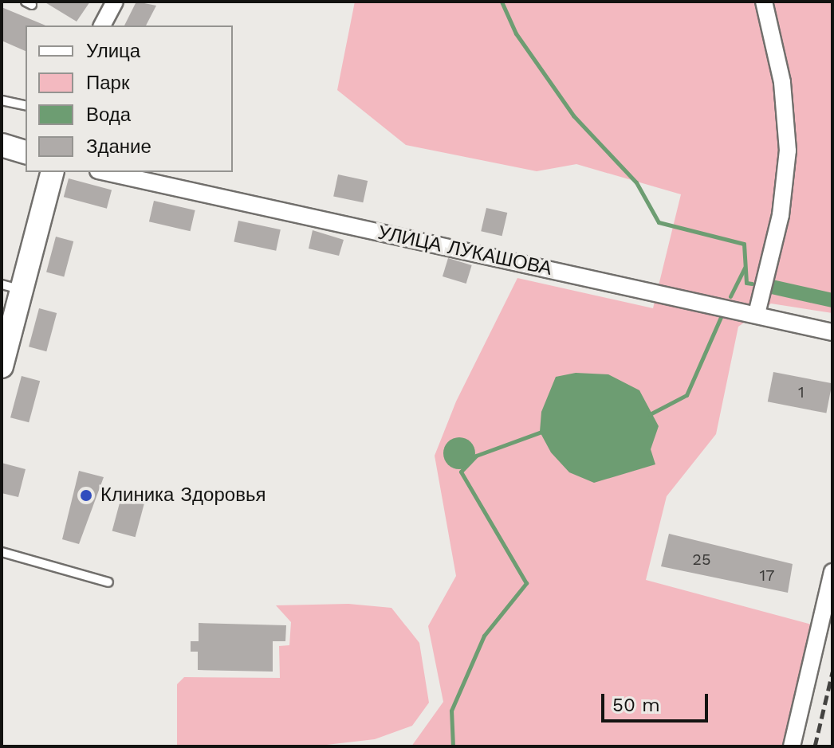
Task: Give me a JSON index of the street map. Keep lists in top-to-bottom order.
{
  "streets": {
    "street": ["УЛИЦА ЛУКАШОВА"]
  },
  "places": ["Клиника Здоровья"],
  "house_numbers": ["1", "25", "17"],
  "legend": [
    "Улица",
    "Парк",
    "Вода",
    "Здание"
  ],
  "scale_bar": "50 m"
}
